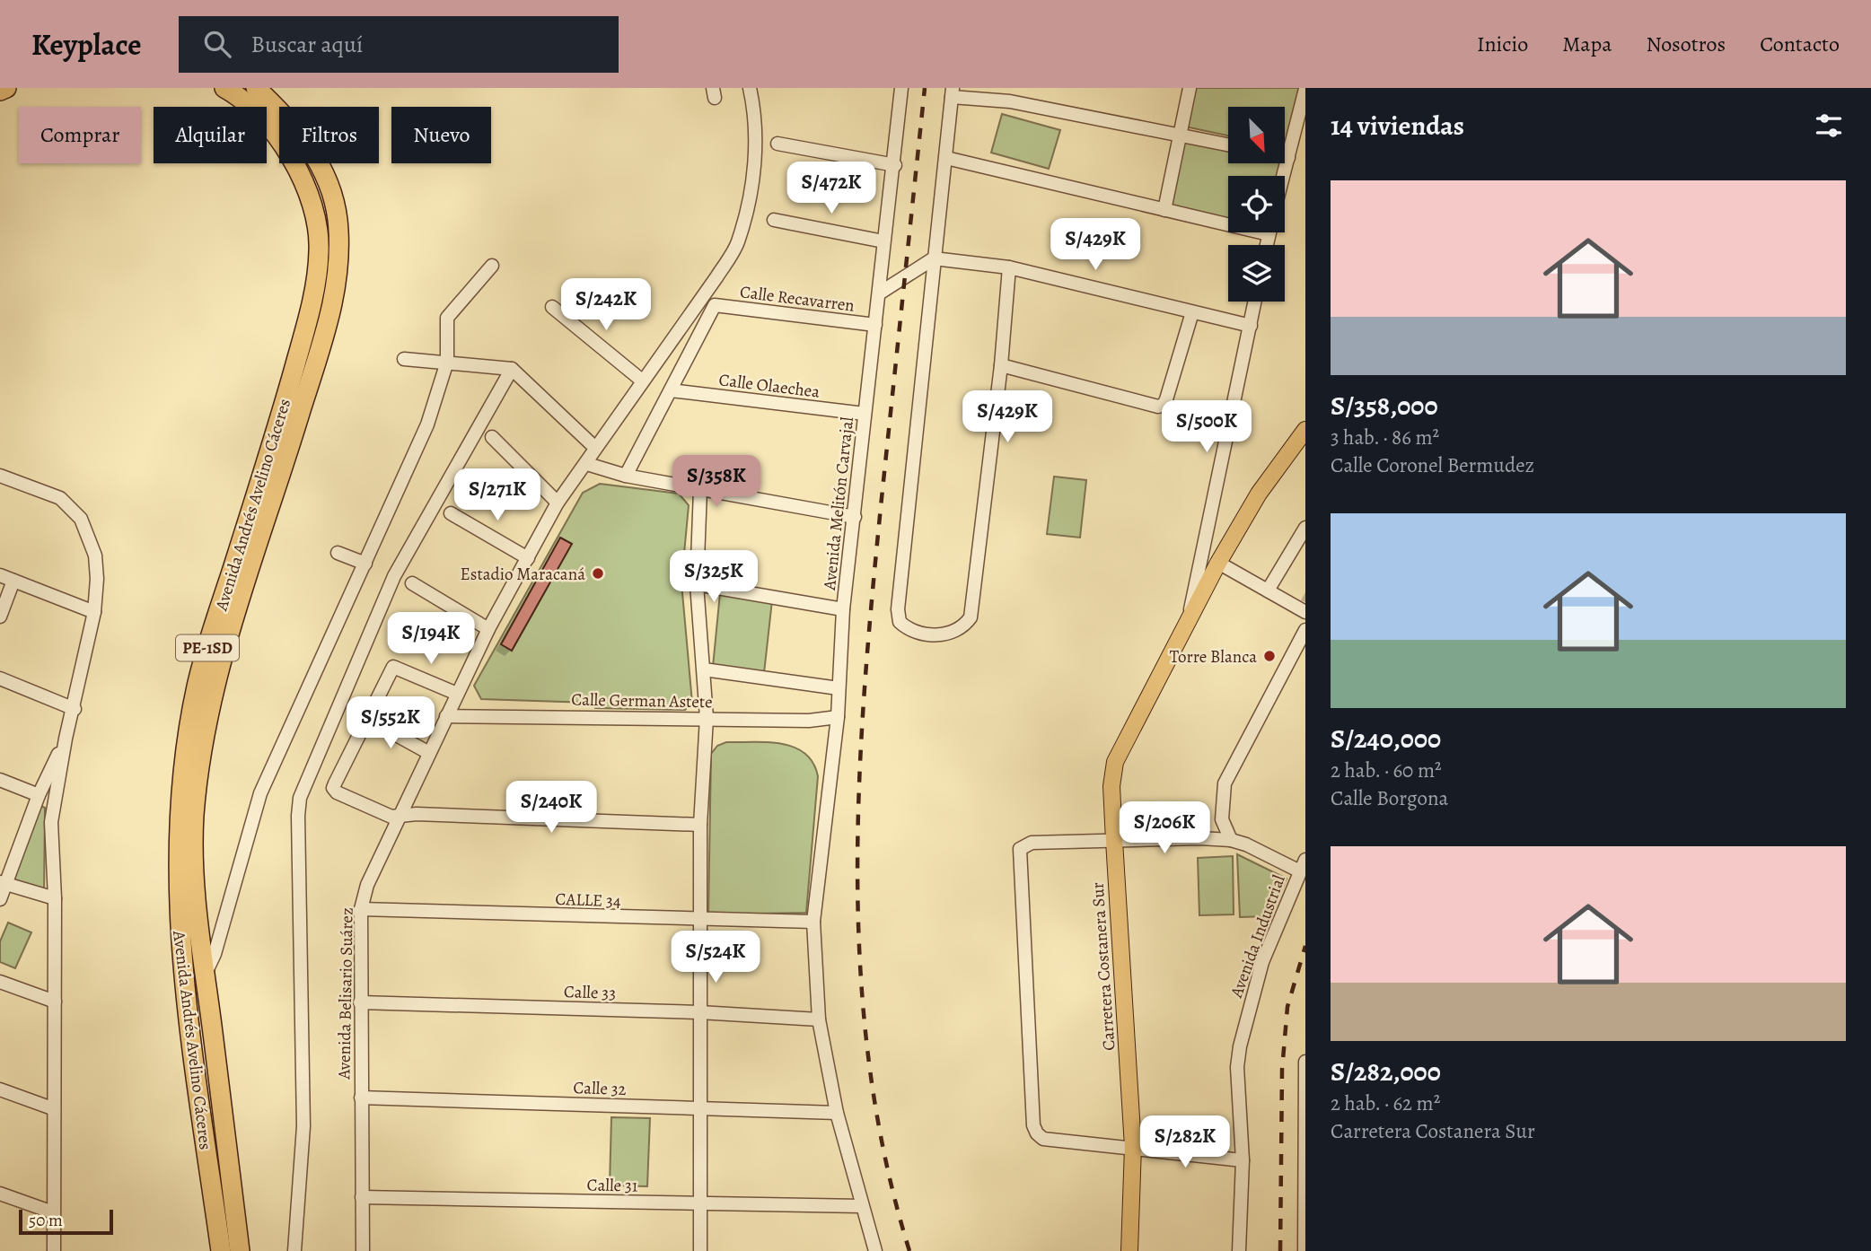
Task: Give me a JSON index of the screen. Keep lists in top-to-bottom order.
{
  "streets": {
    "highway": ["Avenida Andrés Avelino Cáceres", "PE-1SD"],
    "main road": ["Carretera Costanera Sur"],
    "street": [
      "Calle Recavarren",
      "Calle Olaechea",
      "Avenida Melitón Carvajal",
      "Calle German Astete",
      "CALLE 34",
      "Avenida Industrial",
      "Calle 33",
      "Avenida Belisario Suárez",
      "Calle 32",
      "Calle 31"
    ]
  },
  "crossings": [
    ["Calle Recavarren", "Calle Olaechea"],
    ["Calle Recavarren", "Avenida Melitón Carvajal"],
    ["Calle Olaechea", "Avenida Melitón Carvajal"],
    ["Avenida Melitón Carvajal", "Calle German Astete"],
    ["Avenida Melitón Carvajal", "CALLE 34"],
    ["Avenida Melitón Carvajal", "Calle 33"],
    ["Avenida Melitón Carvajal", "Calle 32"],
    ["Avenida Melitón Carvajal", "Calle 31"],
    ["Calle German Astete", "Avenida Belisario Suárez"],
    ["CALLE 34", "Avenida Belisario Suárez"],
    ["Calle 33", "Avenida Belisario Suárez"],
    ["Avenida Belisario Suárez", "Calle 32"],
    ["Avenida Belisario Suárez", "Calle 31"]
  ],
  "places": ["Estadio Maracaná", "Torre Blanca"],
  "scale_bar": "50 m",
  "north": "bottom right",
  "page": {
    "header": "Keyplace",
    "search": "Buscar aquí",
    "nav": [
      "Inicio",
      "Mapa",
      "Nosotros",
      "Contacto"
    ],
    "heading": "14 viviendas",
    "chip": [
      "Comprar",
      "Alquilar",
      "Filtros",
      "Nuevo"
    ],
    "price": [
      "S/472K",
      "S/429K",
      "S/242K",
      "S/429K",
      "S/500K",
      "S/358K",
      "S/271K",
      "S/325K",
      "S/194K",
      "S/552K",
      "S/240K",
      "S/206K",
      "S/524K",
      "S/282K"
    ],
    "list": [
      {
        "name": "S/358,000",
        "note": "3 hab. · 86 m² · Calle Coronel Bermudez"
      },
      {
        "name": "S/240,000",
        "note": "2 hab. · 60 m² · Calle Borgona"
      },
      {
        "name": "S/282,000",
        "note": "2 hab. · 62 m² · Carretera Costanera Sur"
      }
    ],
    "scale": "50 m"
  }
}
